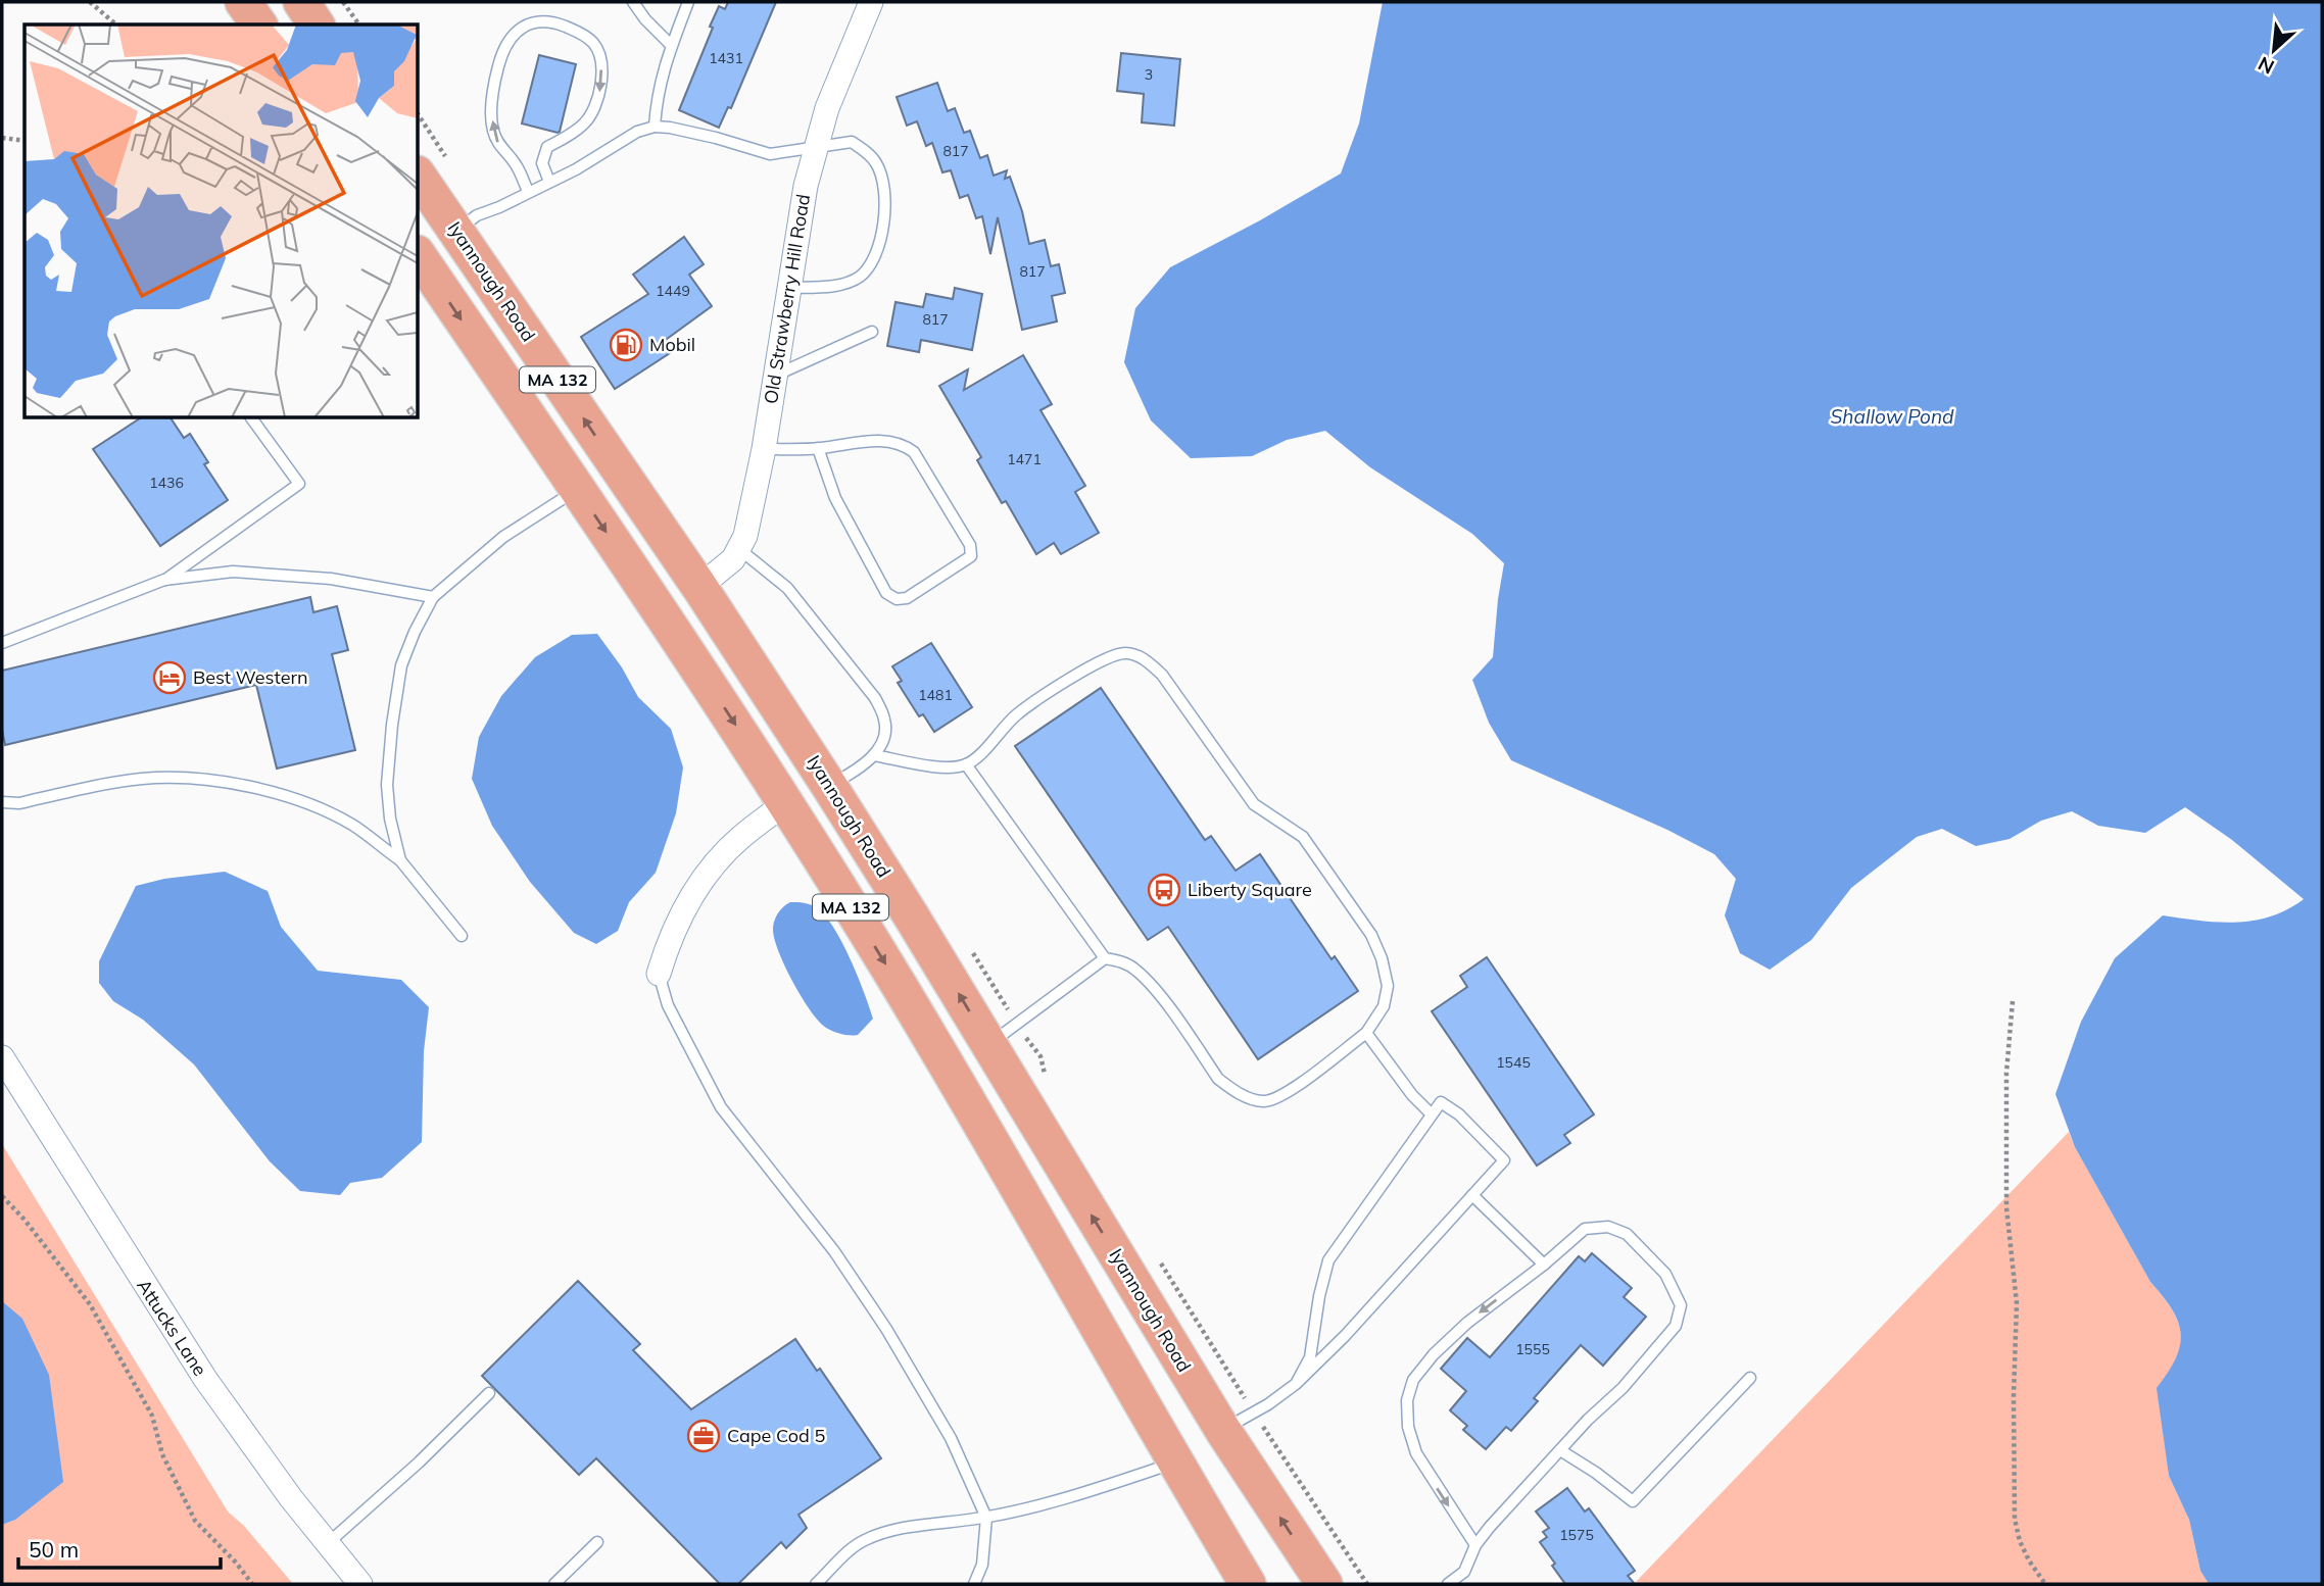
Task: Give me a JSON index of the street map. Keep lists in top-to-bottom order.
{
  "streets": {
    "main road": ["Iyannough Road", "MA 132"],
    "street": ["Old Strawberry Hill Road", "Attucks Lane"]
  },
  "crossings": [
    ["Iyannough Road", "Old Strawberry Hill Road"]
  ],
  "water": ["Shallow Pond"],
  "places": {
    "fuel station": ["Mobil"],
    "hotel": ["Best Western"],
    "bus stop": ["Liberty Square"],
    "office": ["Cape Cod 5"]
  },
  "house_numbers": [
    "1431",
    "3",
    "817",
    "817",
    "1449",
    "817",
    "1471",
    "1436",
    "1481",
    "1545",
    "1555",
    "1575"
  ],
  "scale_bar": "50 m",
  "north": "bottom left"
}
